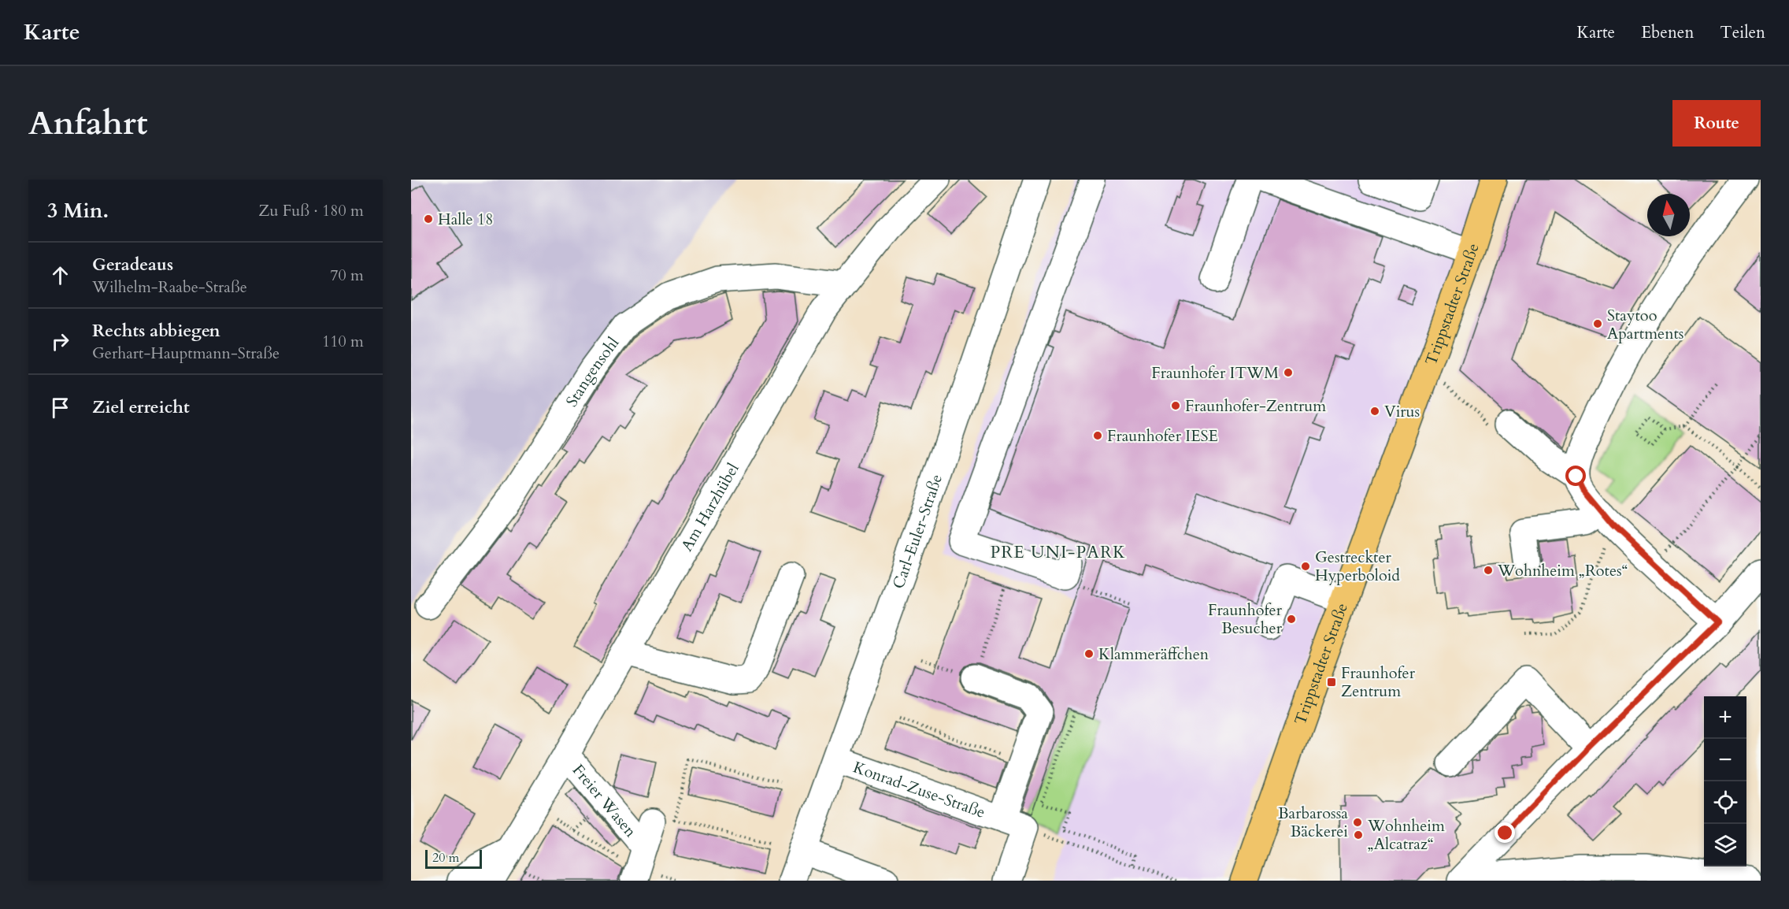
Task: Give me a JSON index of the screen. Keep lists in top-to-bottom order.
{
  "streets": {
    "main road": ["Trippstadter Straße"],
    "street": [
      "Stangensohl",
      "Am Harzhübel",
      "Carl-Euler-Straße",
      "Konrad-Zuse-Straße",
      "Freier Wasen"
    ]
  },
  "crossings": [
    ["Stangensohl", "Am Harzhübel"],
    ["Am Harzhübel", "Freier Wasen"],
    ["Carl-Euler-Straße", "Konrad-Zuse-Straße"]
  ],
  "districts": ["PRE UNI-PARK"],
  "places": {
    "other": [
      "Halle 18",
      "Staytoo Apartments",
      "Fraunhofer ITWM",
      "Fraunhofer-Zentrum",
      "Virus",
      "Fraunhofer IESE",
      "Gestreckter Hyperboloid",
      "Wohnheim „Rotes“",
      "Fraunhofer Besucher",
      "Klammeräffchen",
      "Barbarossa Bäckerei",
      "Wohnheim „Alcatraz“"
    ],
    "transit": ["Fraunhofer Zentrum"]
  },
  "scale_bar": "20 m",
  "north": "top",
  "page": {
    "header": "Karte",
    "nav": ["Karte", "Ebenen", "Teilen"],
    "buttons": "Route",
    "title": "Anfahrt",
    "heading": ["3 Min.", "Zu Fuß · 180 m"],
    "list": [
      ["Geradeaus", "Wilhelm-Raabe-Straße", "70 m"],
      ["Rechts abbiegen", "Gerhart-Hauptmann-Straße", "110 m"],
      "Ziel erreicht"
    ],
    "map_buttons": ["+", "−"],
    "scale": "20 m"
  }
}
